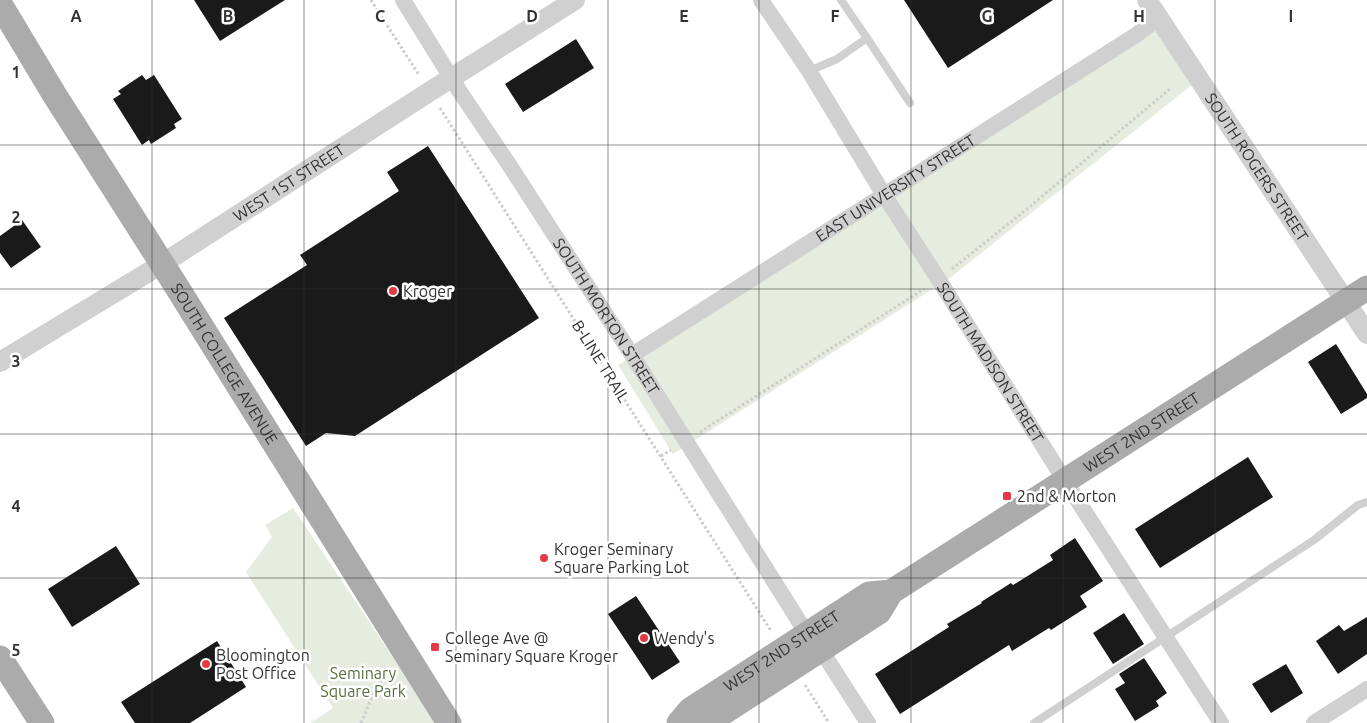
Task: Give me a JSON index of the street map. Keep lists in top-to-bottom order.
{
  "streets": {
    "main road": ["SOUTH COLLEGE AVENUE", "WEST 2ND STREET"],
    "street": [
      "SOUTH ROGERS STREET",
      "WEST 1ST STREET",
      "EAST UNIVERSITY STREET",
      "SOUTH MORTON STREET",
      "SOUTH MADISON STREET"
    ],
    "path": ["B-LINE TRAIL"]
  },
  "crossings": [
    ["SOUTH ROGERS STREET", "EAST UNIVERSITY STREET"],
    ["SOUTH ROGERS STREET", "WEST 2ND STREET"],
    ["WEST 1ST STREET", "SOUTH MORTON STREET"],
    ["WEST 1ST STREET", "B-LINE TRAIL"],
    ["WEST 1ST STREET", "SOUTH COLLEGE AVENUE"],
    ["EAST UNIVERSITY STREET", "SOUTH MORTON STREET"],
    ["EAST UNIVERSITY STREET", "SOUTH MADISON STREET"],
    ["SOUTH MORTON STREET", "WEST 2ND STREET"],
    ["B-LINE TRAIL", "WEST 2ND STREET"],
    ["SOUTH MADISON STREET", "WEST 2ND STREET"]
  ],
  "parks": ["Seminary Square Park"],
  "places": {
    "other": [
      "Kroger",
      "Kroger Seminary Square Parking Lot",
      "Wendy's",
      "Bloomington Post Office"
    ],
    "transit": ["2nd & Morton", "College Ave @ Seminary Square Kroger"]
  },
  "grid": {
    "columns": [
      "A",
      "B",
      "C",
      "D",
      "E",
      "F",
      "G",
      "H",
      "I"
    ],
    "rows": [
      "1",
      "2",
      "3",
      "4",
      "5"
    ]
  }
}
